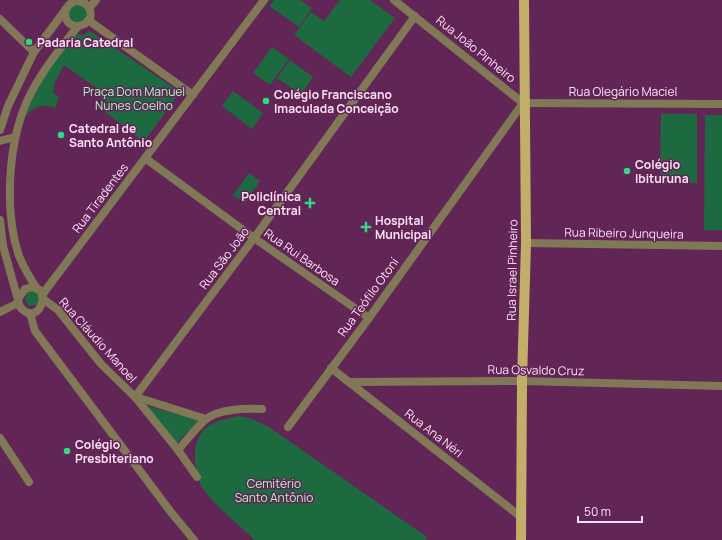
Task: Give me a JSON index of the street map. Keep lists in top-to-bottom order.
{
  "streets": {
    "main road": ["Rua Israel Pinheiro"],
    "street": [
      "Rua João Pinheiro",
      "Rua Olegário Maciel",
      "Rua Tiradentes",
      "Rua Ribeiro Junqueira",
      "Rua Rui Barbosa",
      "Rua São João",
      "Rua Teófilo Otoní",
      "Rua Cláudio Manoel",
      "Rua Osvaldo Cruz",
      "Rua Ana Néri"
    ]
  },
  "crossings": [
    ["Rua João Pinheiro", "Rua Olegário Maciel"],
    ["Rua João Pinheiro", "Rua São João"],
    ["Rua João Pinheiro", "Rua Israel Pinheiro"],
    ["Rua João Pinheiro", "Rua Teófilo Otoní"],
    ["Rua Olegário Maciel", "Rua Israel Pinheiro"],
    ["Rua Olegário Maciel", "Rua Teófilo Otoní"],
    ["Rua Tiradentes", "Rua Rui Barbosa"],
    ["Rua Tiradentes", "Rua Cláudio Manoel"],
    ["Rua Ribeiro Junqueira", "Rua Israel Pinheiro"],
    ["Rua Rui Barbosa", "Rua São João"],
    ["Rua Rui Barbosa", "Rua Teófilo Otoní"],
    ["Rua São João", "Rua Cláudio Manoel"],
    ["Rua Israel Pinheiro", "Rua Teófilo Otoní"],
    ["Rua Israel Pinheiro", "Rua Osvaldo Cruz"],
    ["Rua Israel Pinheiro", "Rua Ana Néri"],
    ["Rua Teófilo Otoní", "Rua Ana Néri"],
    ["Rua Osvaldo Cruz", "Rua Ana Néri"]
  ],
  "parks": ["Praça Dom Manuel Nunes Coelho", "Cemitério Santo Antônio"],
  "places": {
    "other": [
      "Padaria Catedral",
      "Colégio Franciscano Imaculada Conceição",
      "Catedral de Santo Antônio",
      "Colégio Ibituruna",
      "Colégio Presbiteriano"
    ],
    "health": ["Policlínica Central", "Hospital Municipal"]
  },
  "scale_bar": "50 m"
}
